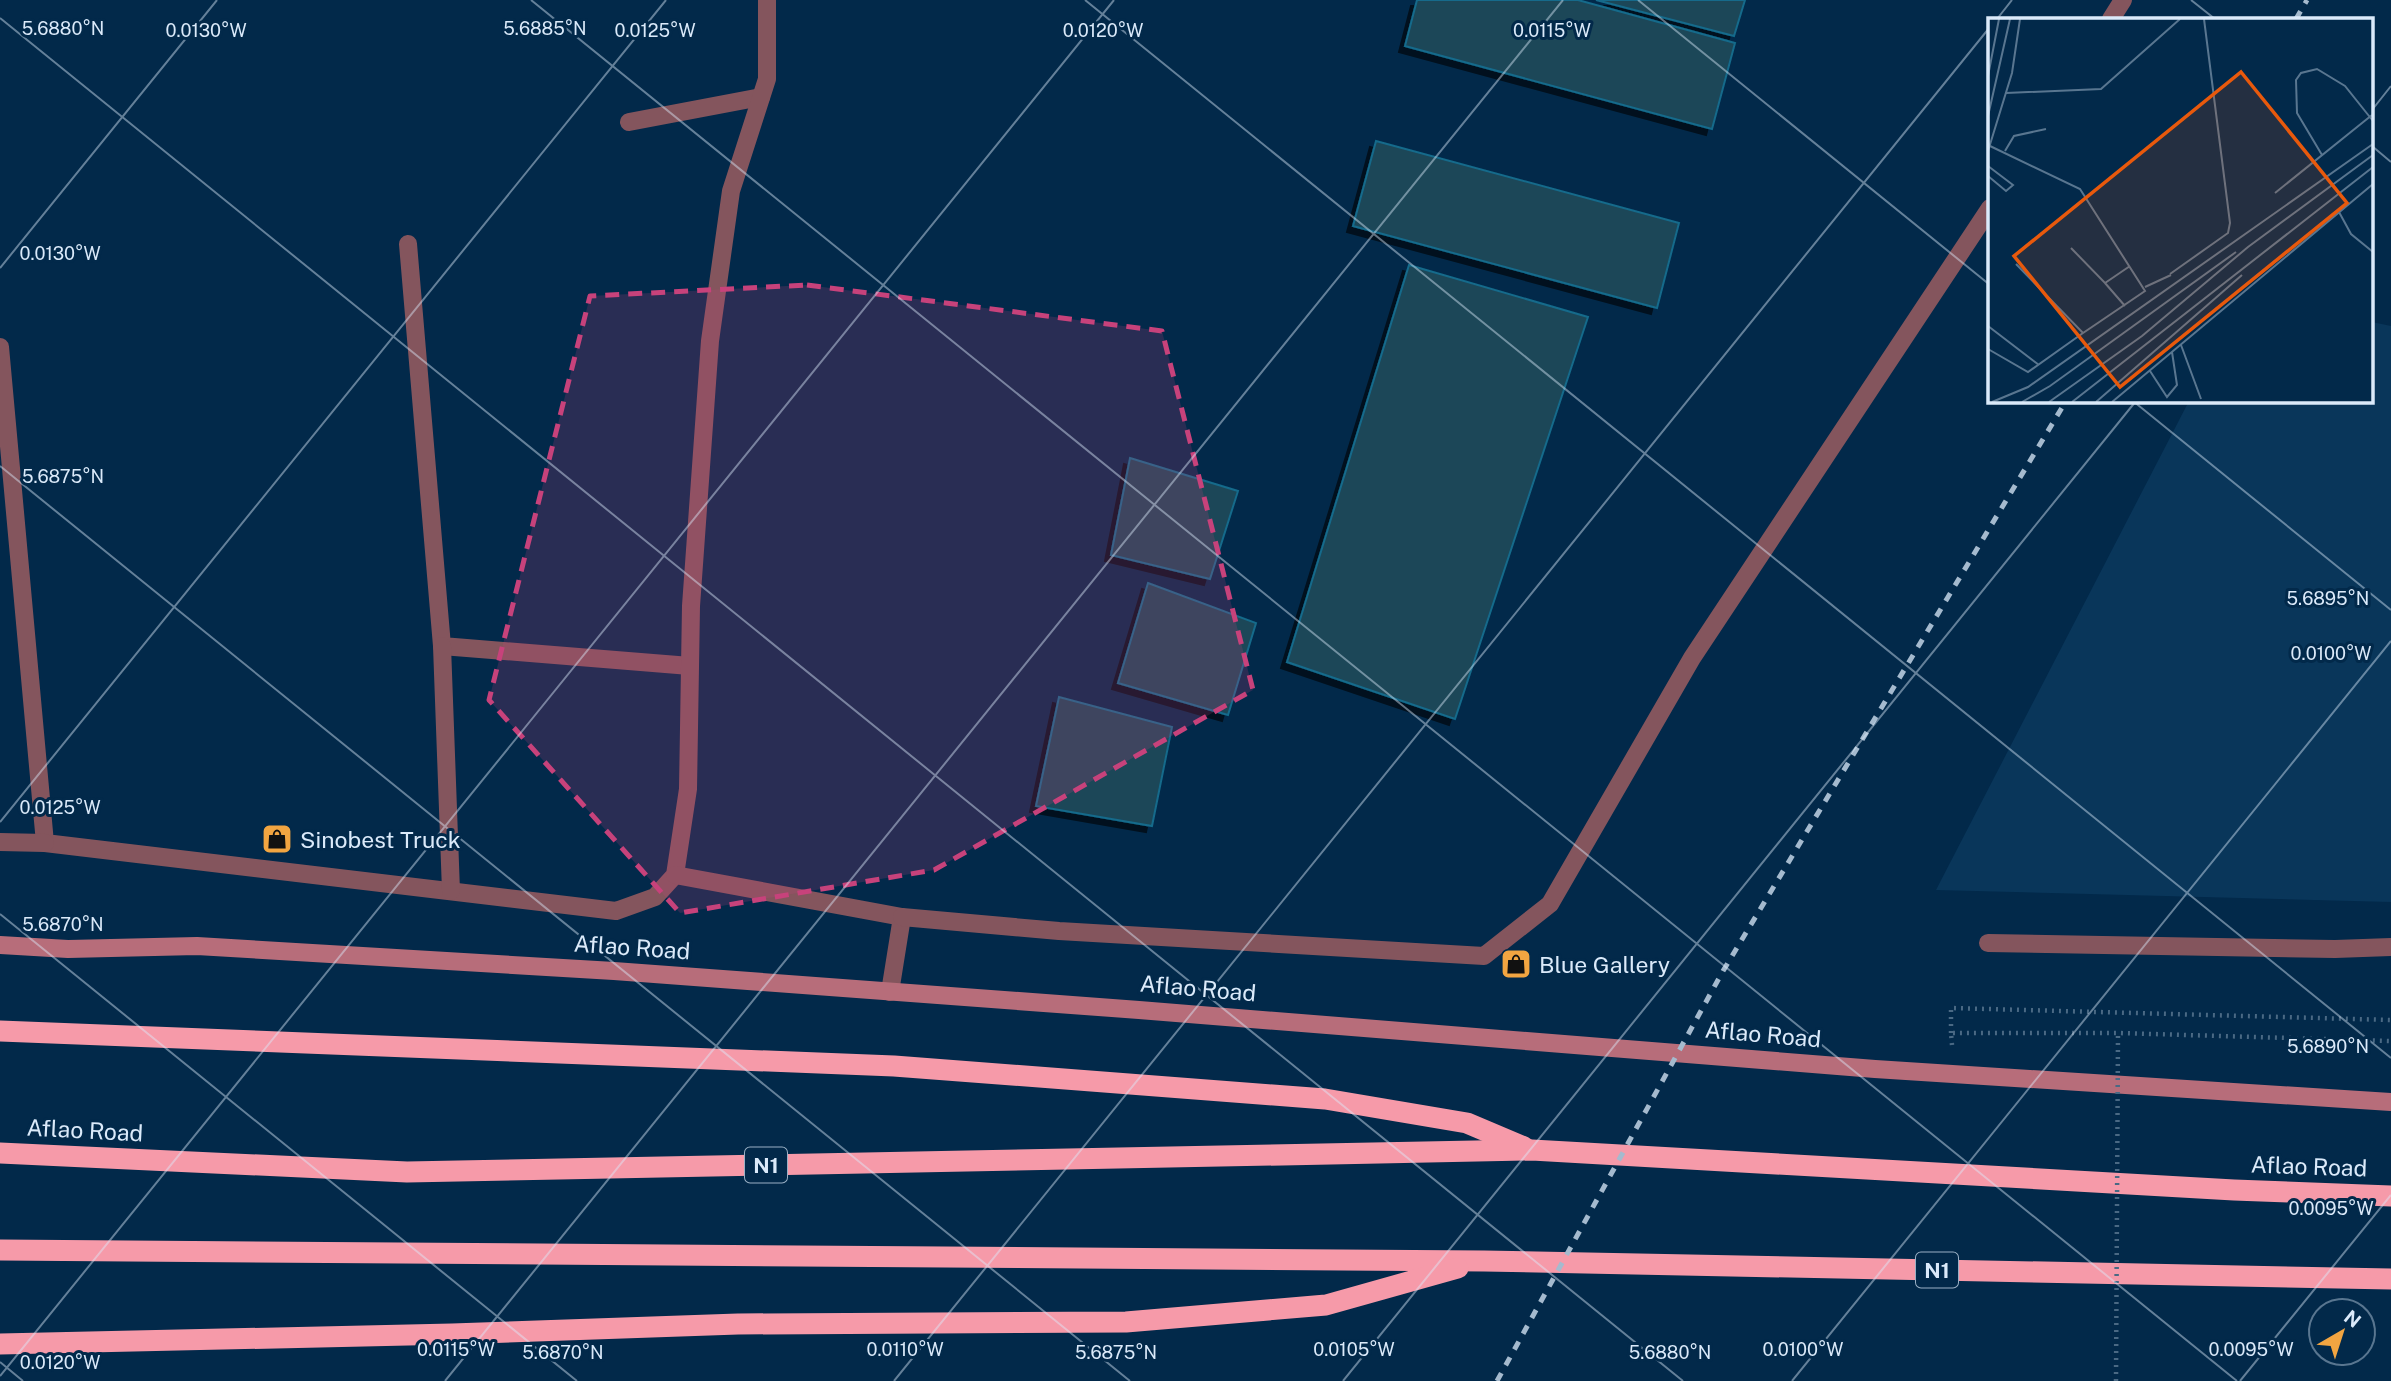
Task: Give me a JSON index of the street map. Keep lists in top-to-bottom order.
{
  "streets": {
    "highway": ["Aflao Road", "N1"]
  },
  "places": {
    "shop": ["Sinobest Truck", "Blue Gallery"]
  },
  "north": "top right",
  "coordinates": [
    "5.6885°N",
    "5.6880°N",
    "0.0120°W",
    "0.0115°W",
    "0.0130°W",
    "0.0125°W",
    "5.6875°N",
    "5.6895°N",
    "0.0100°W",
    "5.6870°N",
    "5.6890°N",
    "0.0095°W",
    "0.0110°W",
    "0.0105°W"
  ]
}
